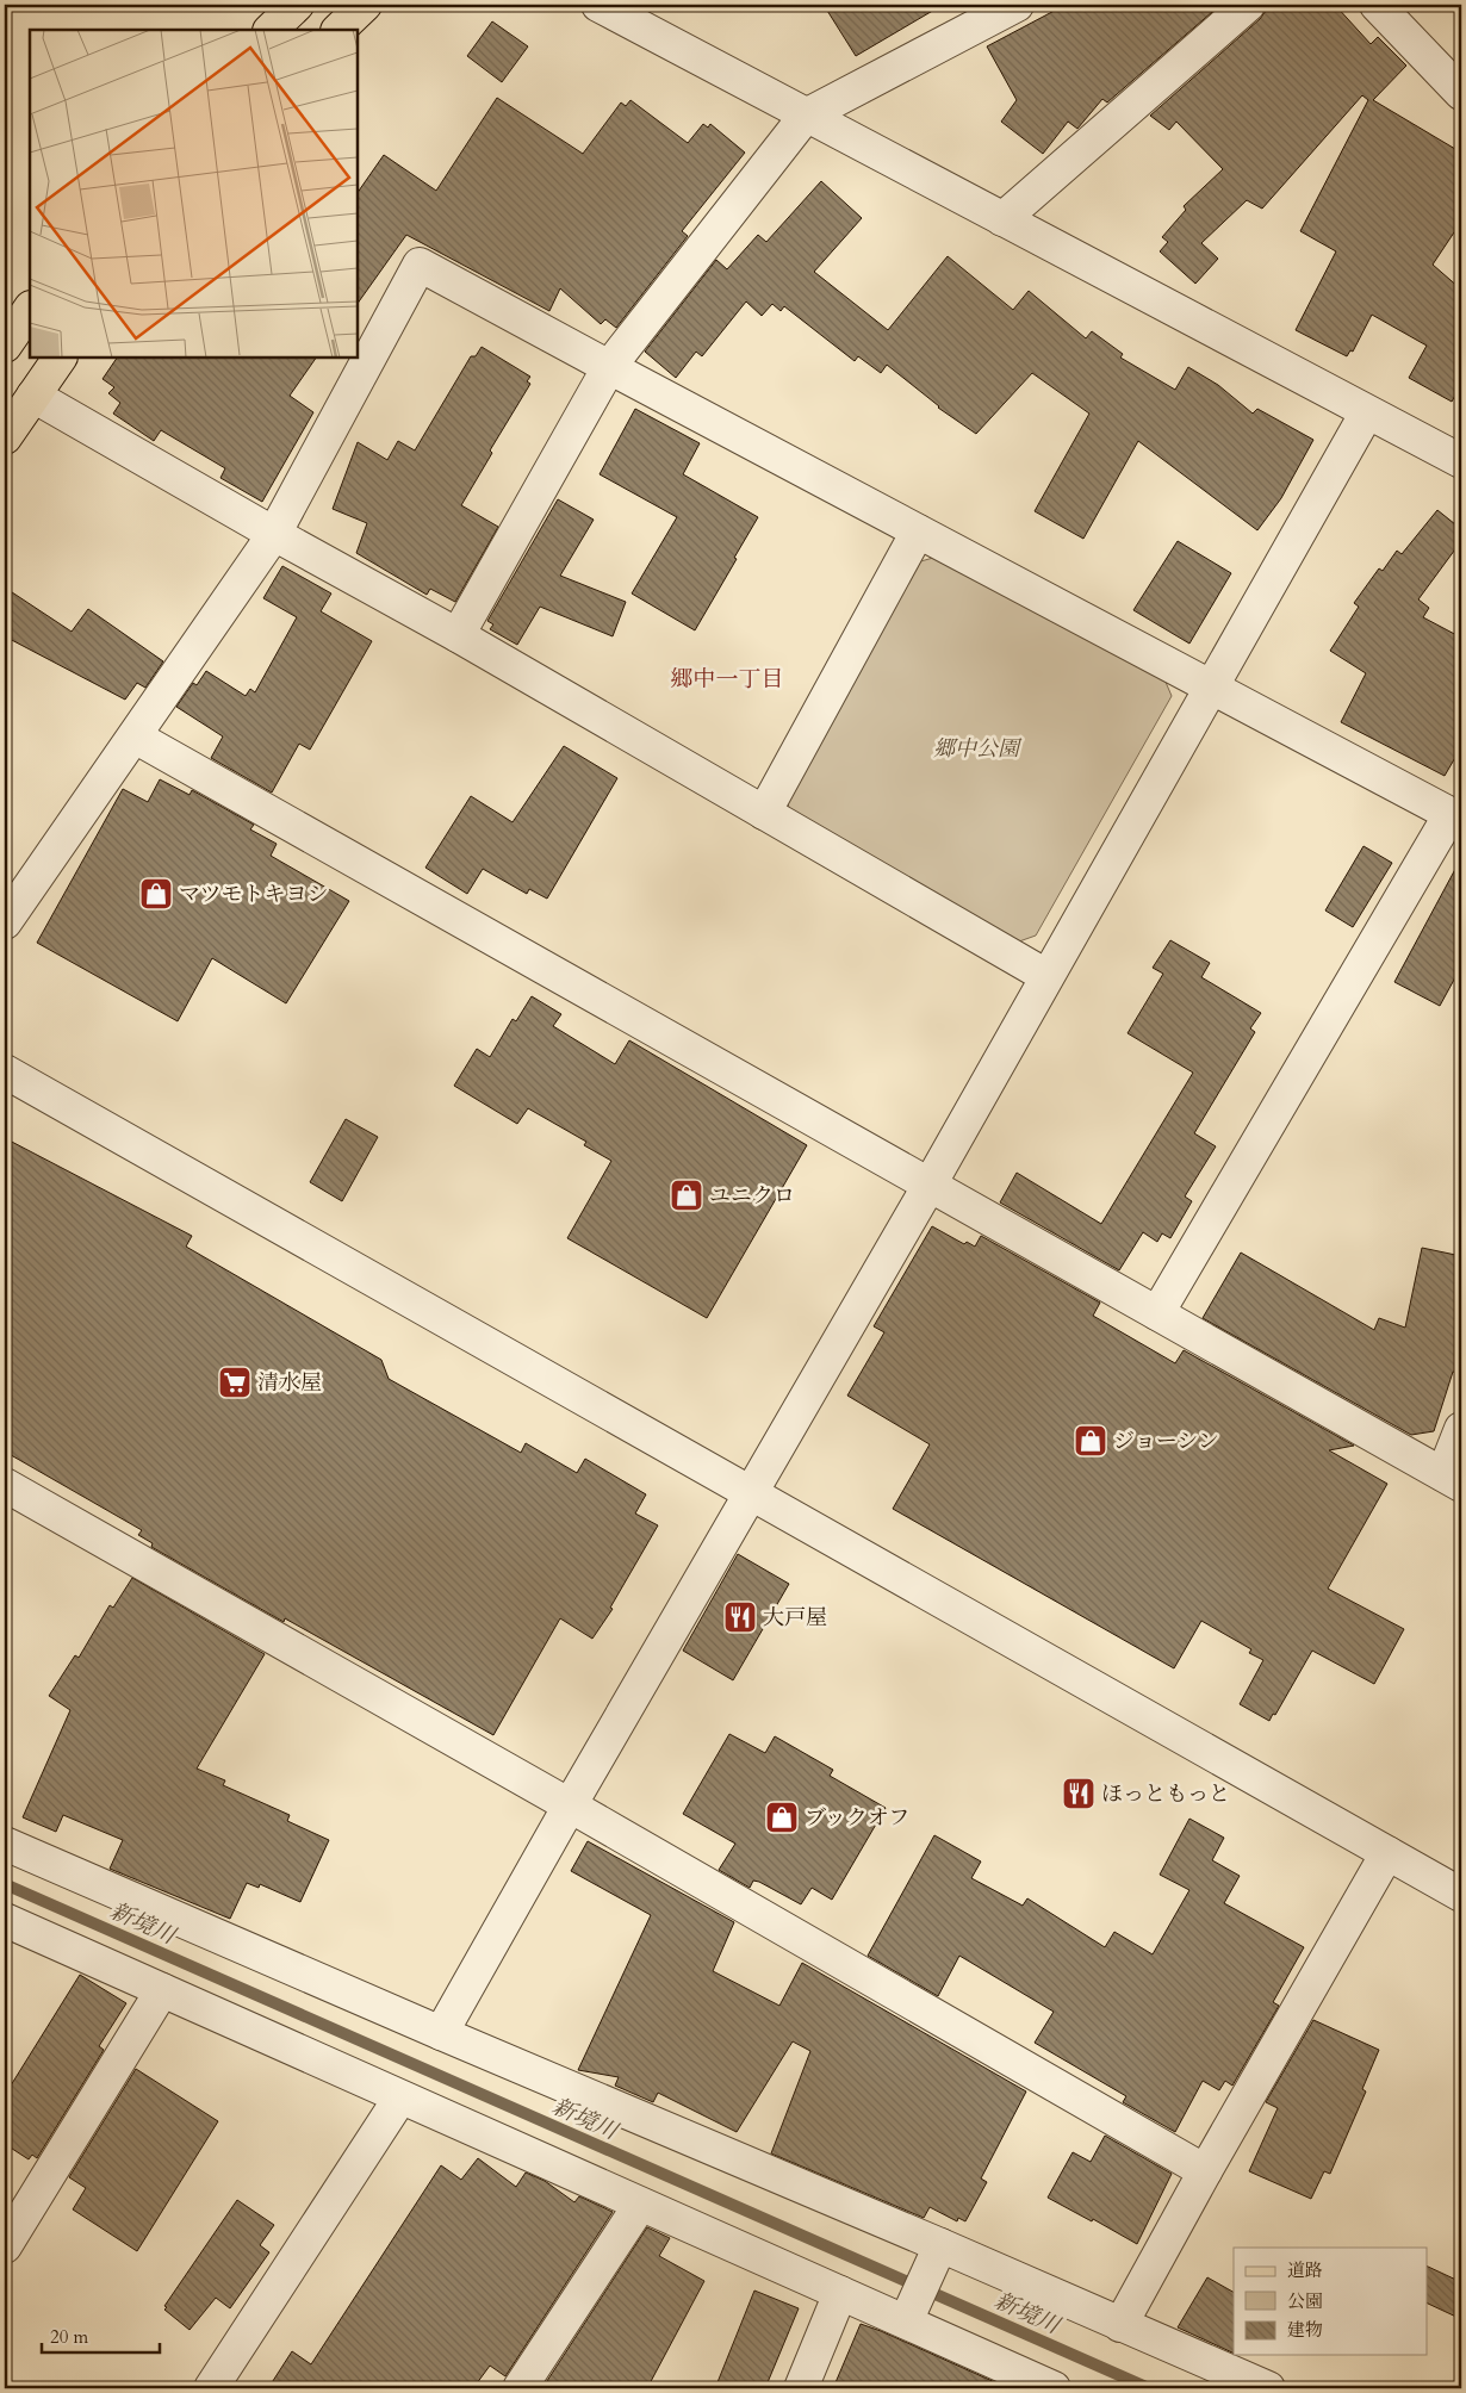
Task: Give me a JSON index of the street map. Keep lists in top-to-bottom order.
{
  "districts": ["郷中一丁目"],
  "water": ["新境川"],
  "parks": ["郷中公園"],
  "places": {
    "shop": [
      "マツモトキヨシ",
      "ユニクロ",
      "ジョーシン",
      "ブックオフ"
    ],
    "supermarket": ["清水屋"],
    "restaurant": ["大戸屋", "ほっともっと"]
  },
  "legend": ["道路", "公園", "建物"],
  "scale_bar": "20 m"
}
